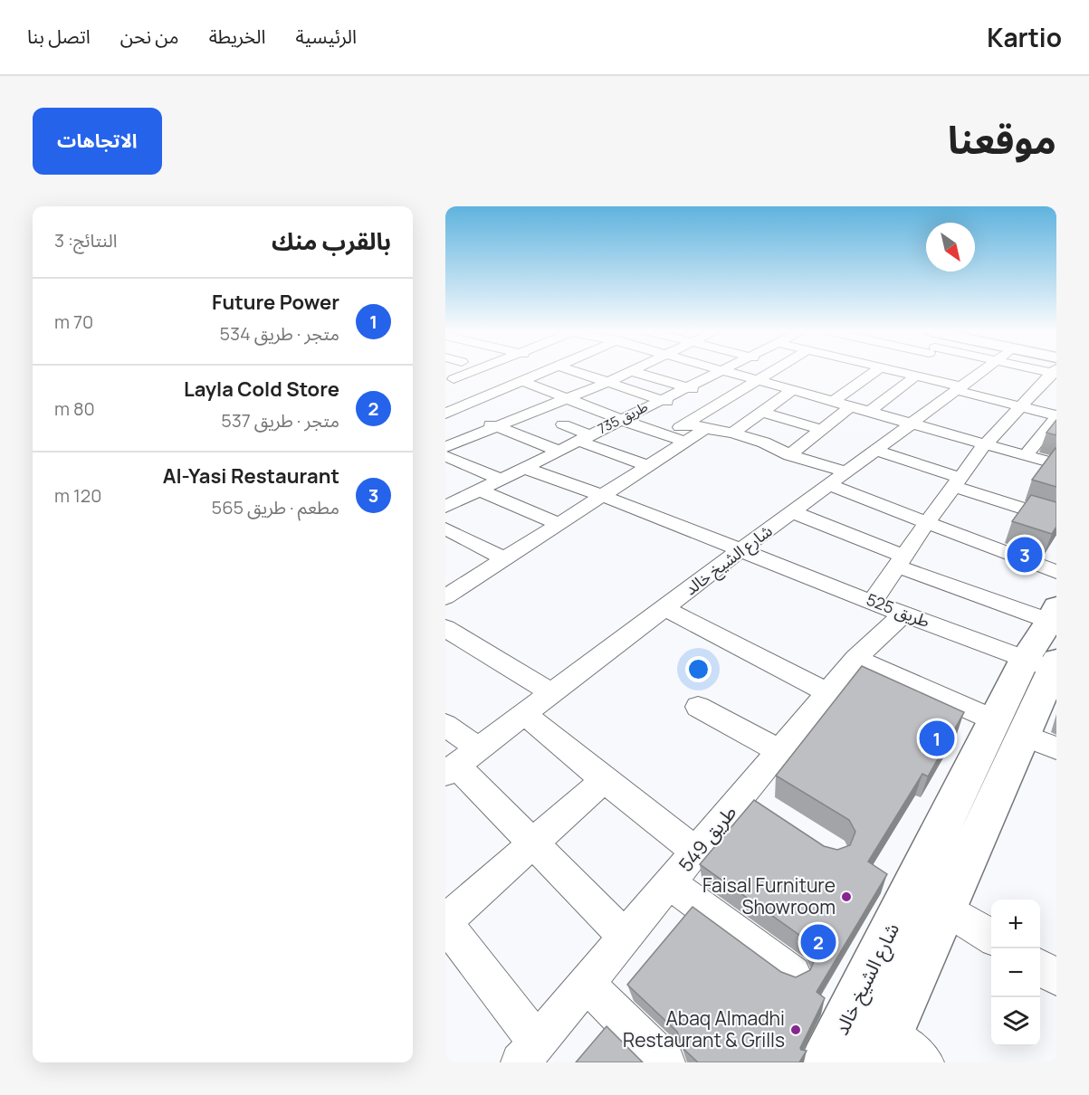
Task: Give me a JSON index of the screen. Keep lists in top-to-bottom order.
{
  "streets": {
    "street": [
      "طريق 735",
      "شارع الشيخ خالد",
      "طريق 525",
      "طريق 549"
    ]
  },
  "crossings": [
    ["طريق 735", "طريق 525"],
    ["شارع الشيخ خالد", "طريق 525"],
    ["طريق 525", "طريق 549"]
  ],
  "places": ["Faisal Furniture Showroom", "Abaq Almadhi Restaurant & Grills"],
  "north": "bottom right",
  "page": {
    "header": "Kartio",
    "nav": [
      "الرئيسية",
      "الخريطة",
      "من نحن",
      "اتصل بنا"
    ],
    "title": "موقعنا",
    "buttons": "الاتجاهات",
    "heading": ["بالقرب منك", "النتائج: 3"],
    "list": [
      {
        "mark": "1",
        "name": "Future Power",
        "note": "متجر · طريق 534",
        "value": "70 m"
      },
      {
        "mark": "2",
        "name": "Layla Cold Store",
        "note": "متجر · طريق 537",
        "value": "80 m"
      },
      {
        "mark": "3",
        "name": "Al-Yasi Restaurant",
        "note": "مطعم · طريق 565",
        "value": "120 m"
      }
    ],
    "pins": ["3", "1", "2"],
    "map_buttons": ["+", "−"]
  }
}
